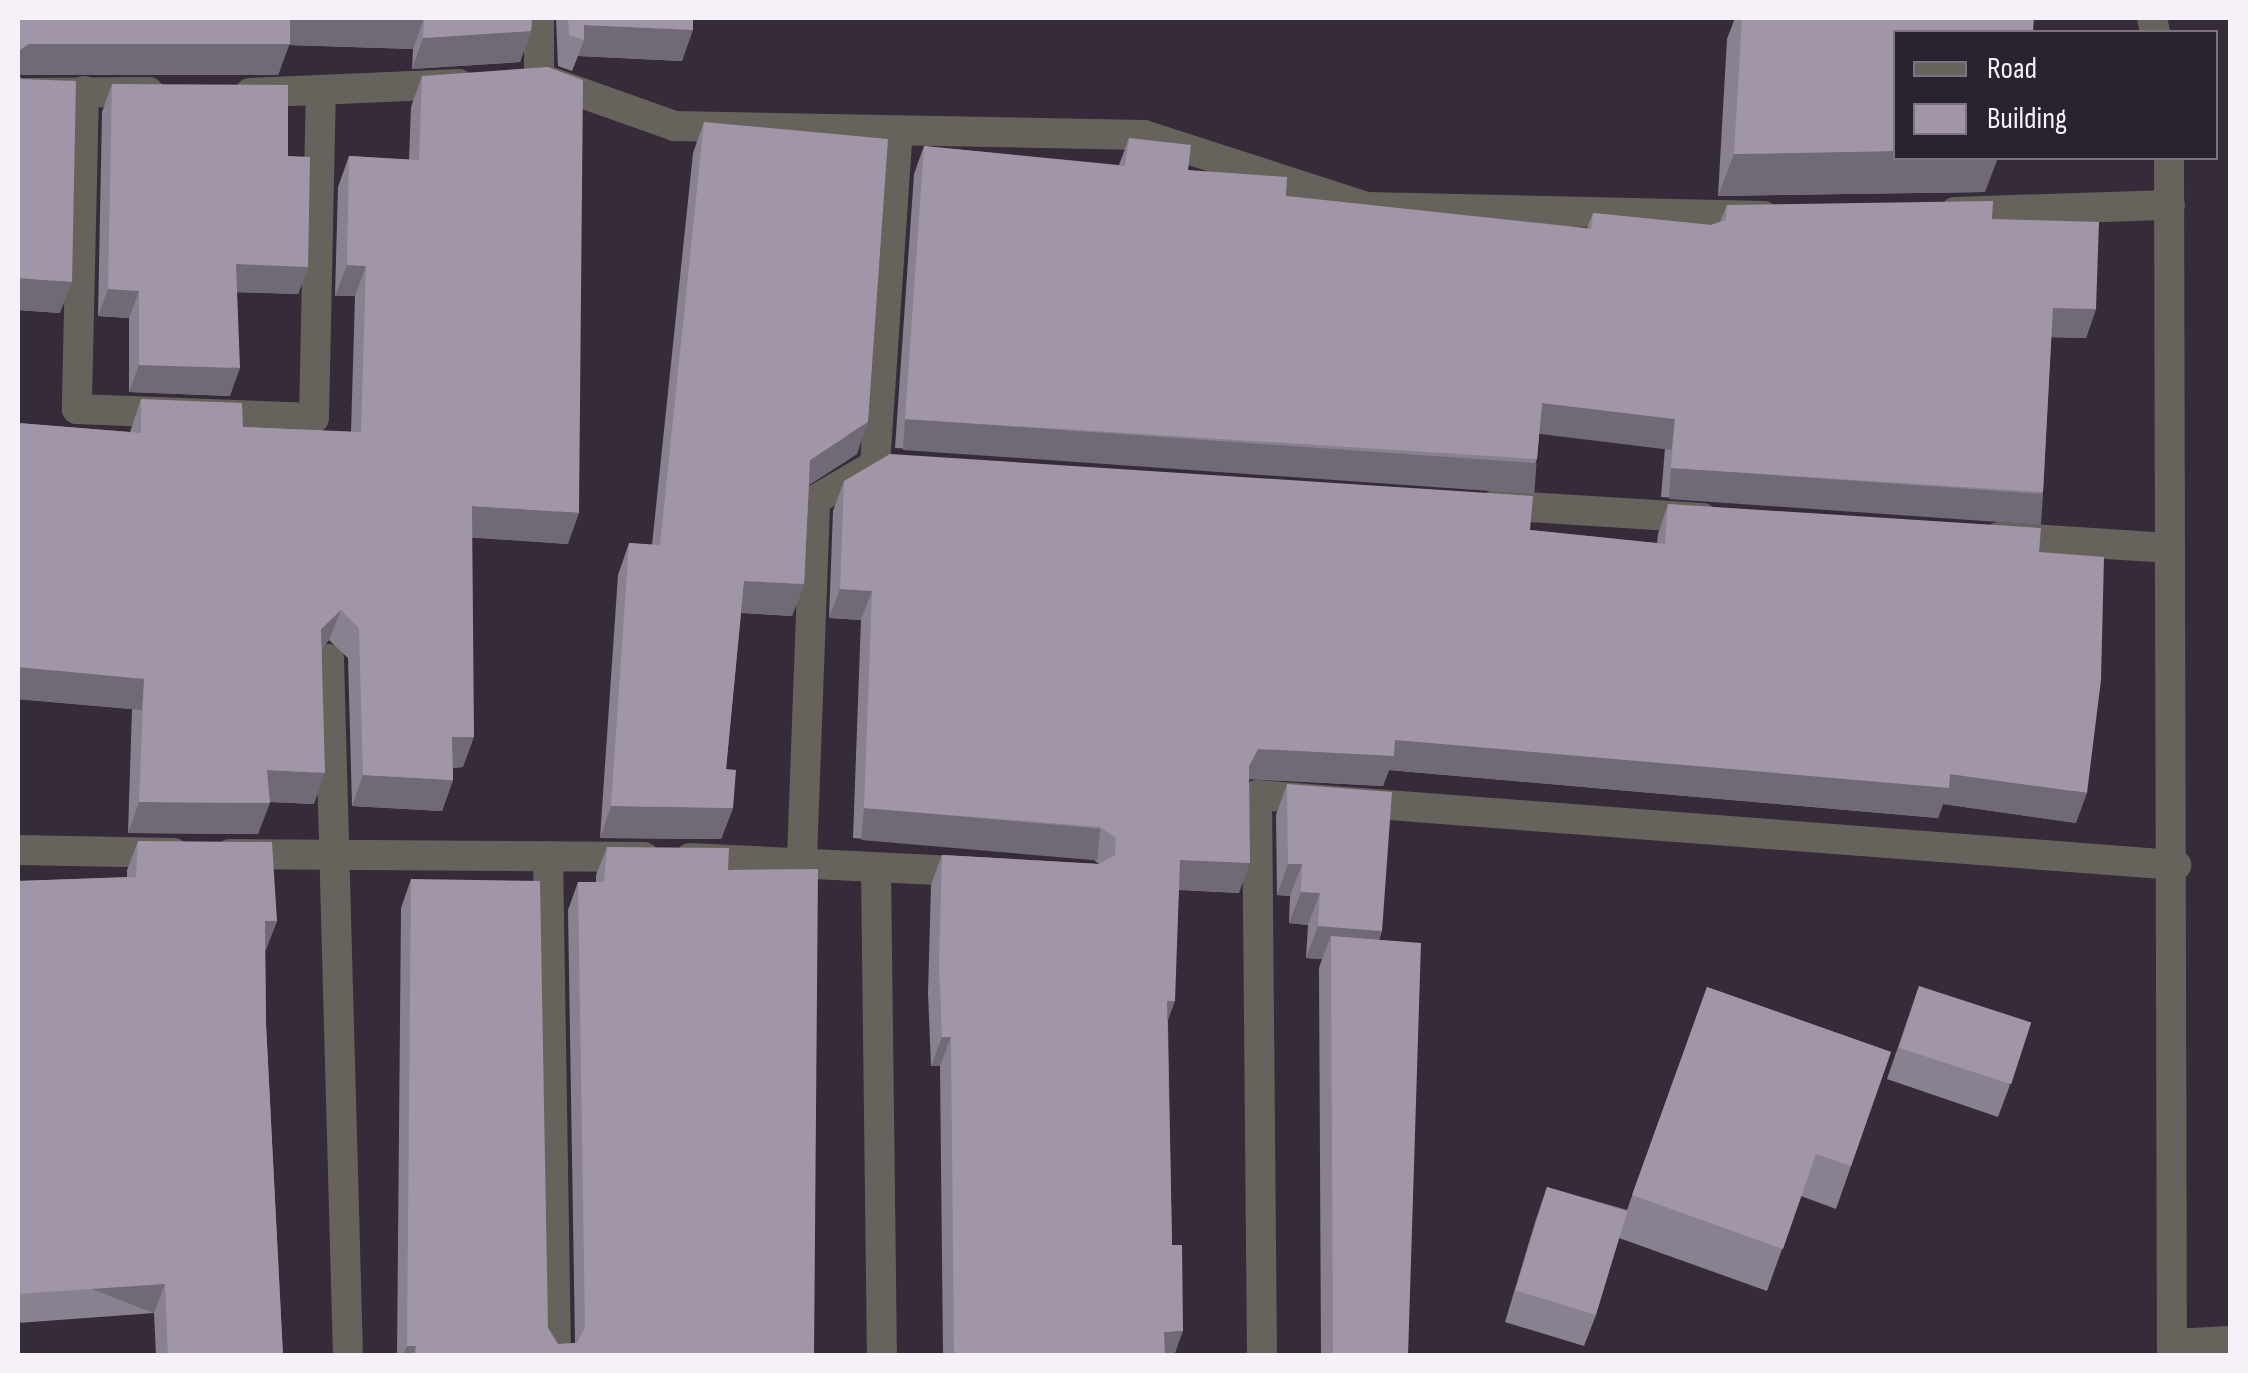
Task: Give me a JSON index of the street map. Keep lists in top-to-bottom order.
{
  "legend": ["Road", "Building"]
}
